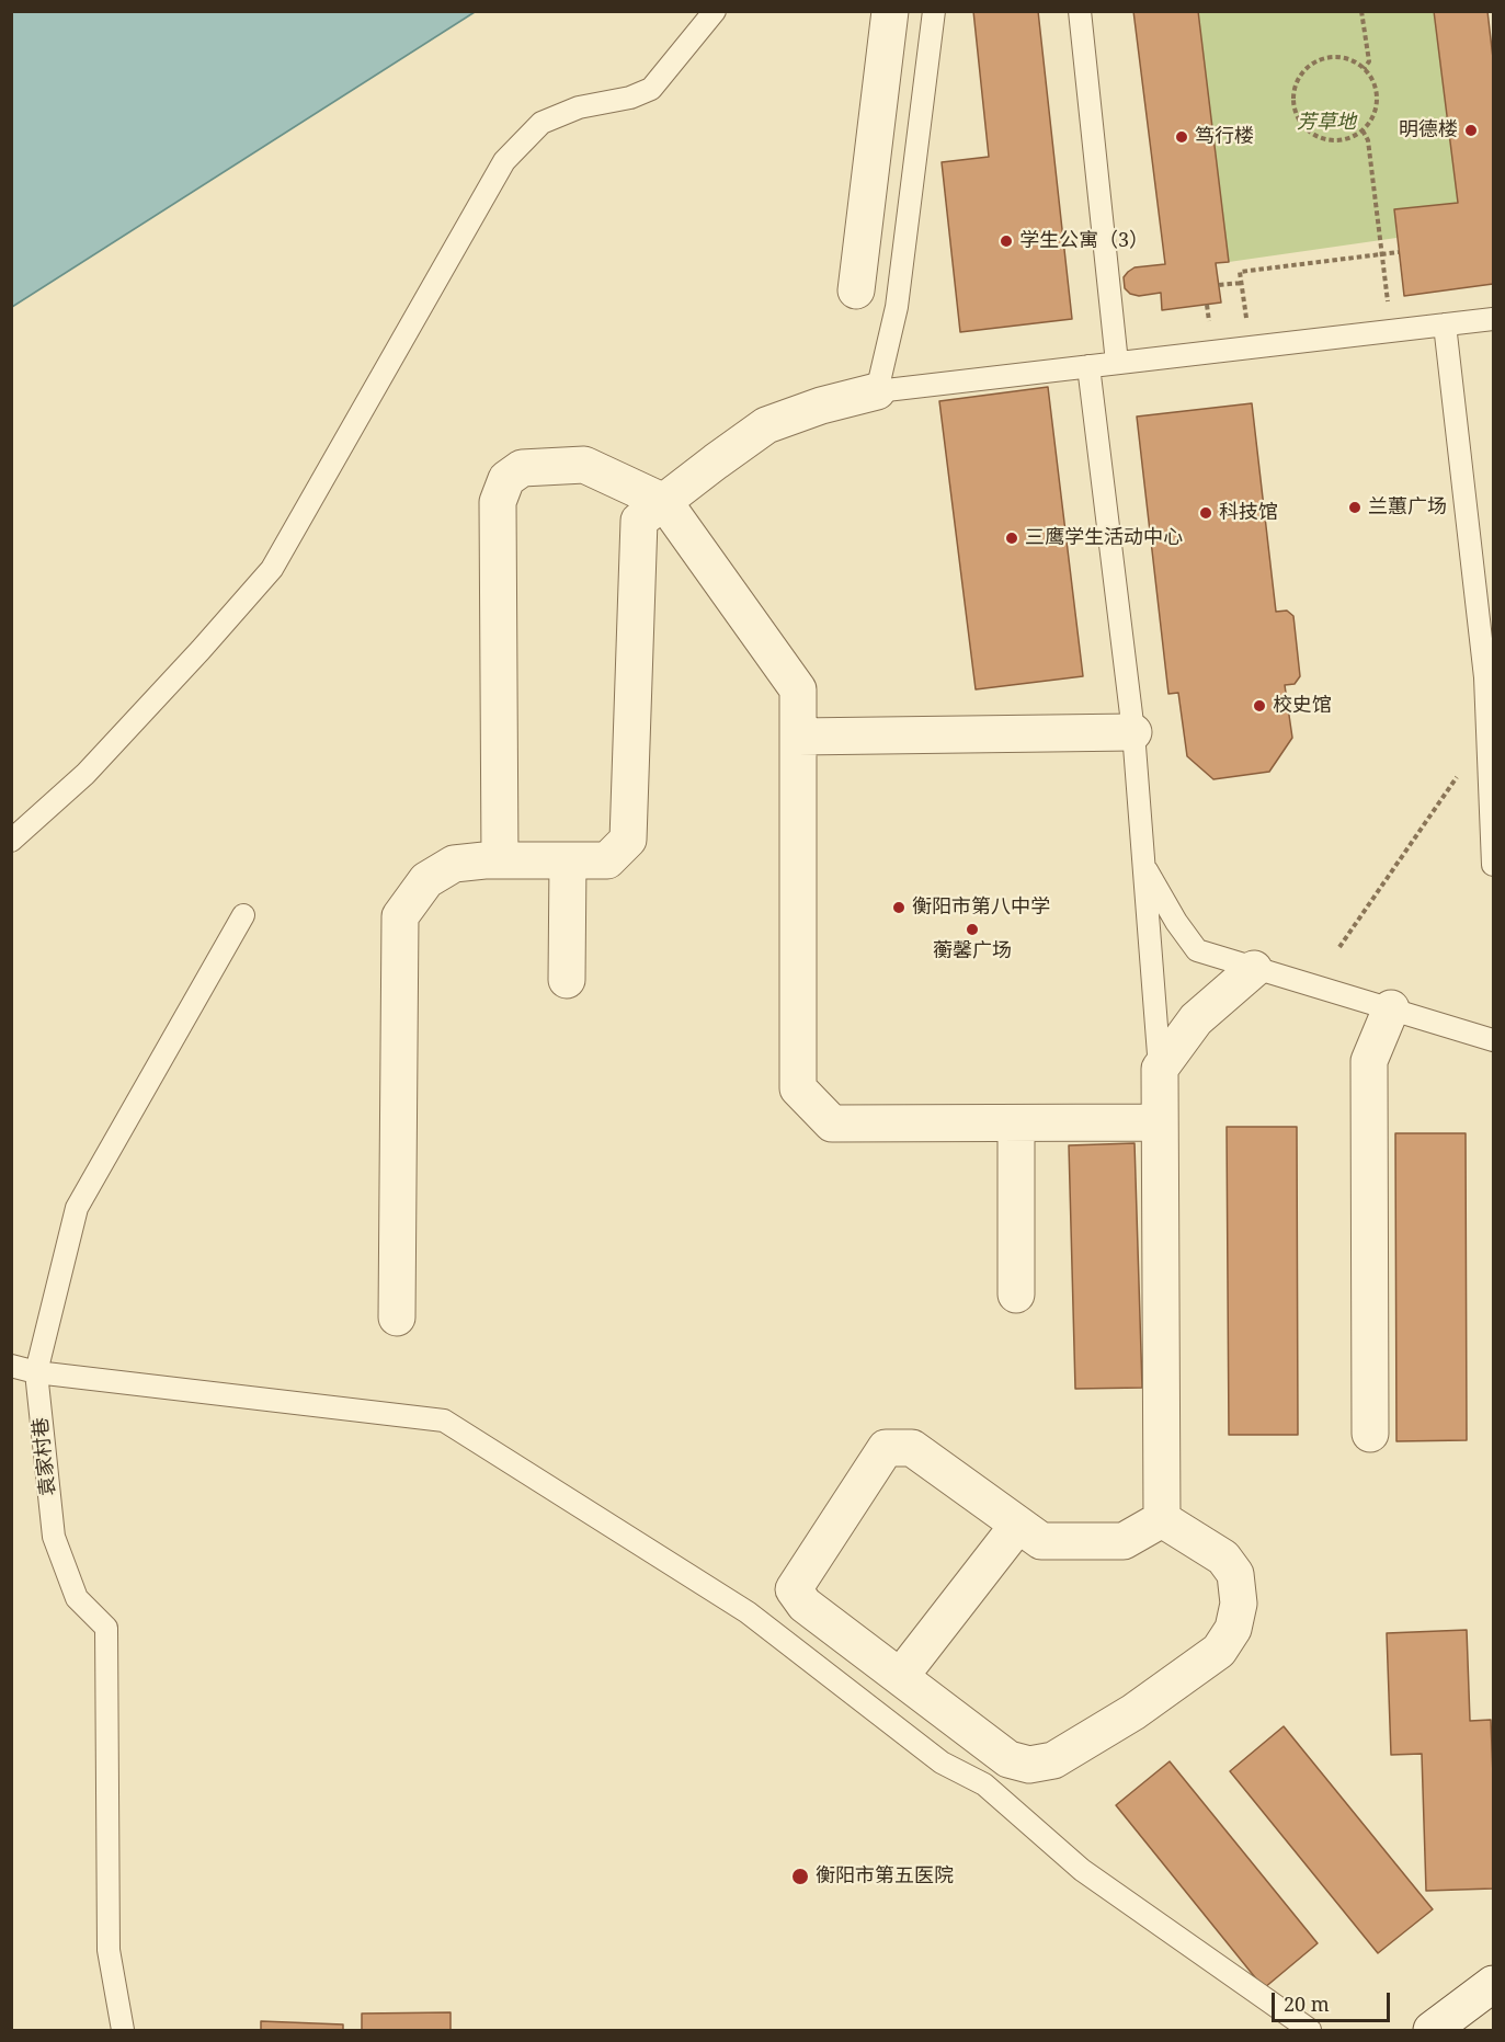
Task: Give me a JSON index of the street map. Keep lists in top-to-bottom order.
{
  "streets": {
    "lane": ["袁家村巷"]
  },
  "parks": ["芳草地"],
  "places": [
    "明德楼",
    "笃行楼",
    "学生公寓（3）",
    "兰蕙广场",
    "科技馆",
    "三鹰学生活动中心",
    "校史馆",
    "衡阳市第八中学",
    "蘅馨广场",
    "衡阳市第五医院"
  ],
  "scale_bar": "20 m"
}
